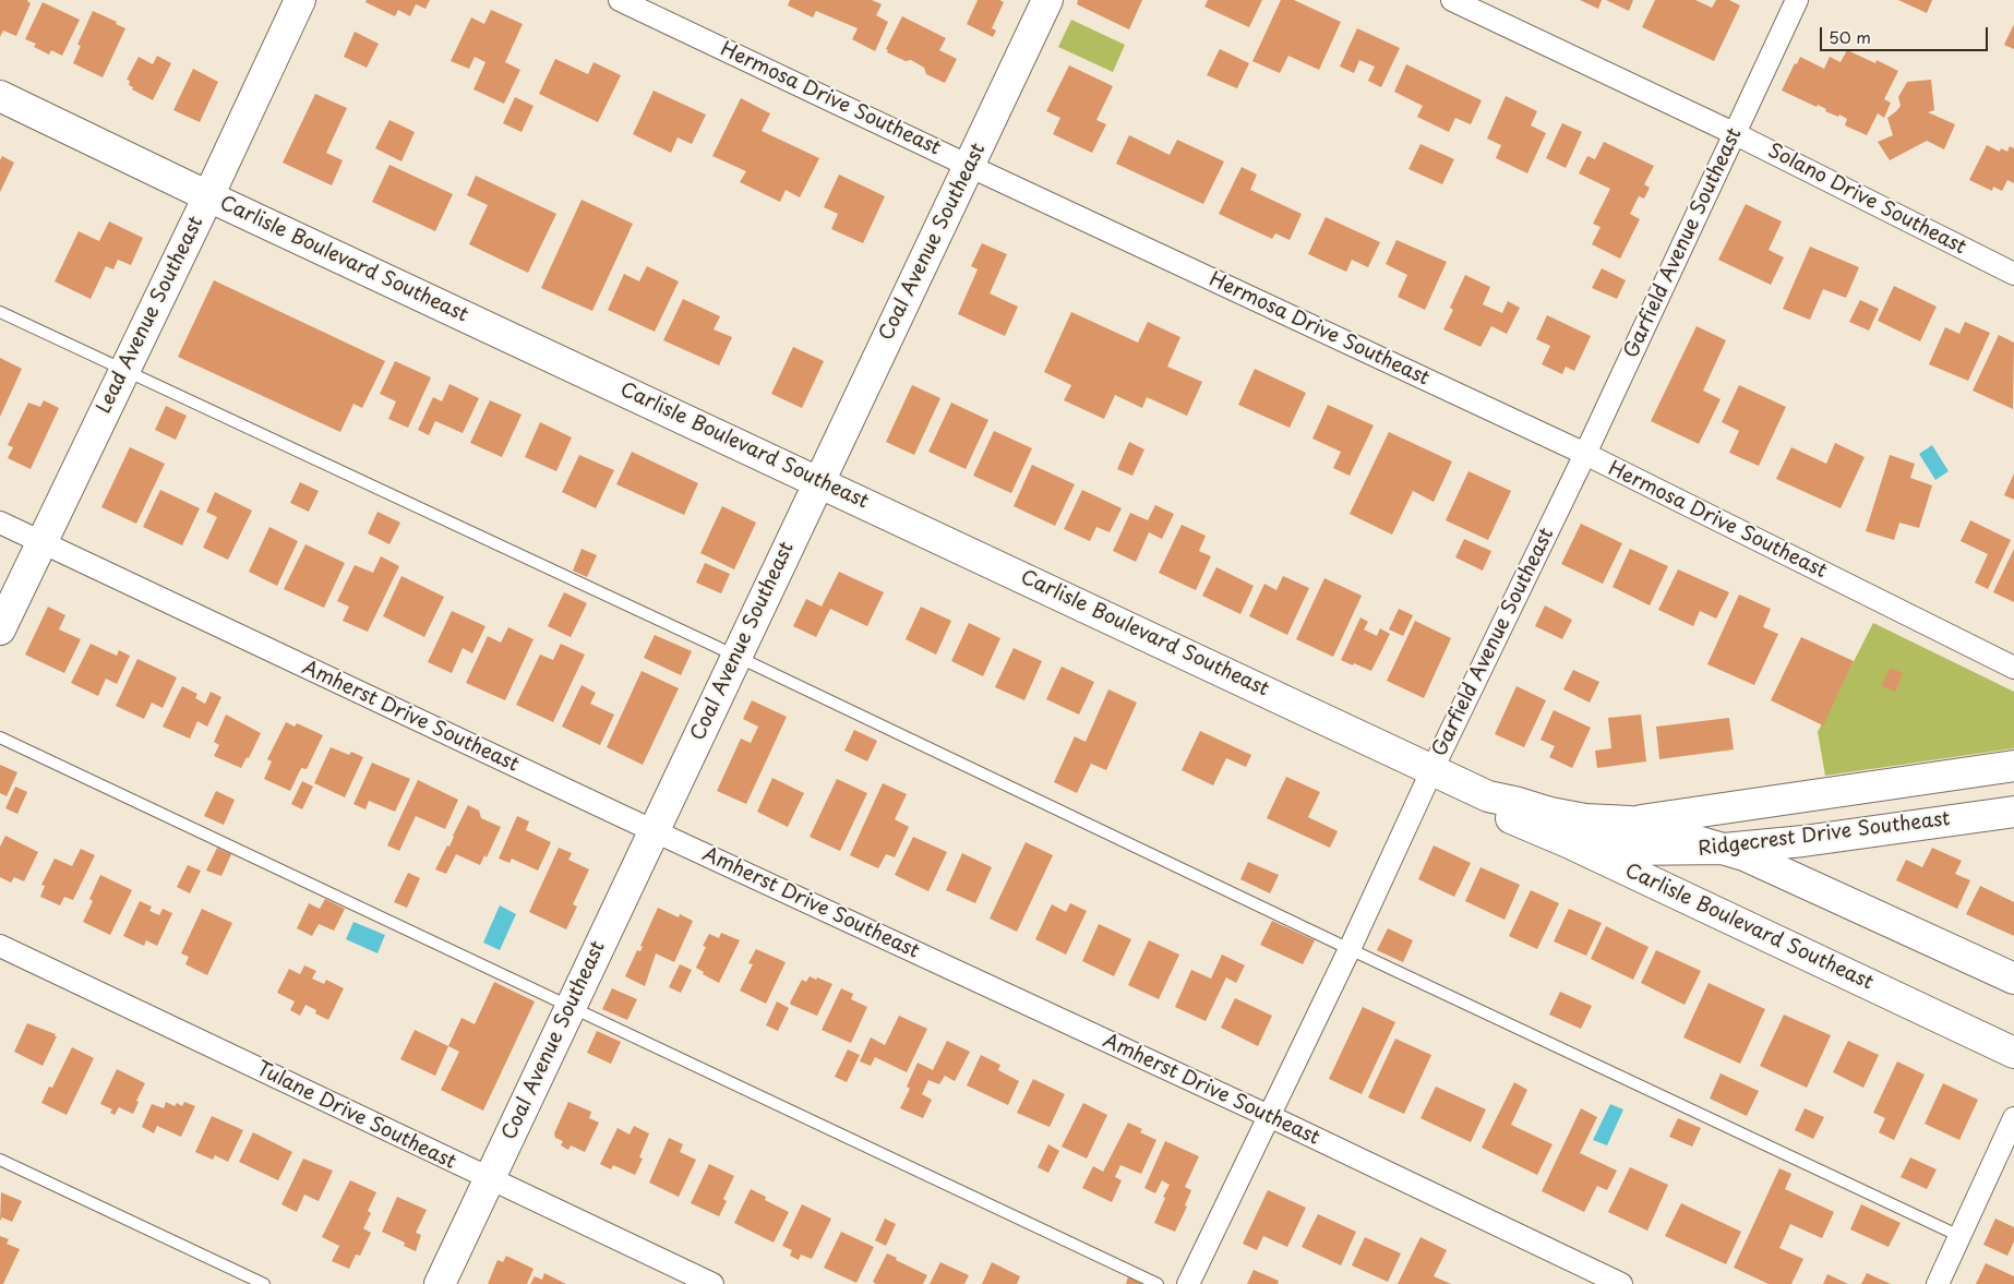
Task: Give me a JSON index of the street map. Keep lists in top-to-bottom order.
{
  "streets": {
    "street": [
      "Hermosa Drive Southeast",
      "Solano Drive Southeast",
      "Coal Avenue Southeast",
      "Garfield Avenue Southeast",
      "Carlisle Boulevard Southeast",
      "Lead Avenue Southeast",
      "Amherst Drive Southeast",
      "Ridgecrest Drive Southeast",
      "Tulane Drive Southeast"
    ]
  },
  "crossings": [
    ["Hermosa Drive Southeast", "Coal Avenue Southeast"],
    ["Hermosa Drive Southeast", "Garfield Avenue Southeast"],
    ["Solano Drive Southeast", "Garfield Avenue Southeast"],
    ["Coal Avenue Southeast", "Carlisle Boulevard Southeast"],
    ["Coal Avenue Southeast", "Amherst Drive Southeast"],
    ["Coal Avenue Southeast", "Tulane Drive Southeast"],
    ["Garfield Avenue Southeast", "Carlisle Boulevard Southeast"],
    ["Garfield Avenue Southeast", "Amherst Drive Southeast"],
    ["Carlisle Boulevard Southeast", "Lead Avenue Southeast"],
    ["Carlisle Boulevard Southeast", "Ridgecrest Drive Southeast"],
    ["Lead Avenue Southeast", "Amherst Drive Southeast"]
  ],
  "scale_bar": "50 m"
}
